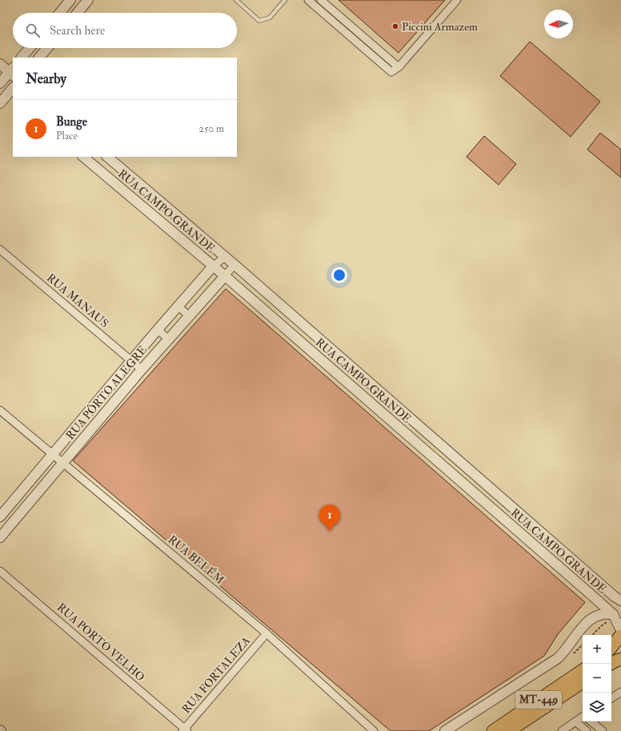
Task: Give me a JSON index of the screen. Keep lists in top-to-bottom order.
{
  "streets": {
    "main road": ["MT-449"],
    "street": [
      "RUA CAMPO GRANDE",
      "RUA MANAUS",
      "RUA PÔRTO ALEGRE",
      "RUA BELÉM",
      "RUA PORTO VELHO",
      "RUA FORTALEZA"
    ]
  },
  "crossings": [
    ["RUA CAMPO GRANDE", "RUA PÔRTO ALEGRE"],
    ["RUA MANAUS", "RUA PÔRTO ALEGRE"],
    ["RUA PÔRTO ALEGRE", "RUA BELÉM"],
    ["RUA BELÉM", "RUA FORTALEZA"],
    ["RUA PORTO VELHO", "RUA FORTALEZA"]
  ],
  "places": ["Piccini Armazem"],
  "north": "left",
  "page": {
    "search": "Search here",
    "heading": "Nearby",
    "list": [
      {
        "mark": "1",
        "name": "Bunge",
        "note": "Place",
        "value": "250 m"
      }
    ],
    "pins": "1",
    "map_buttons": ["+", "−"]
  }
}
